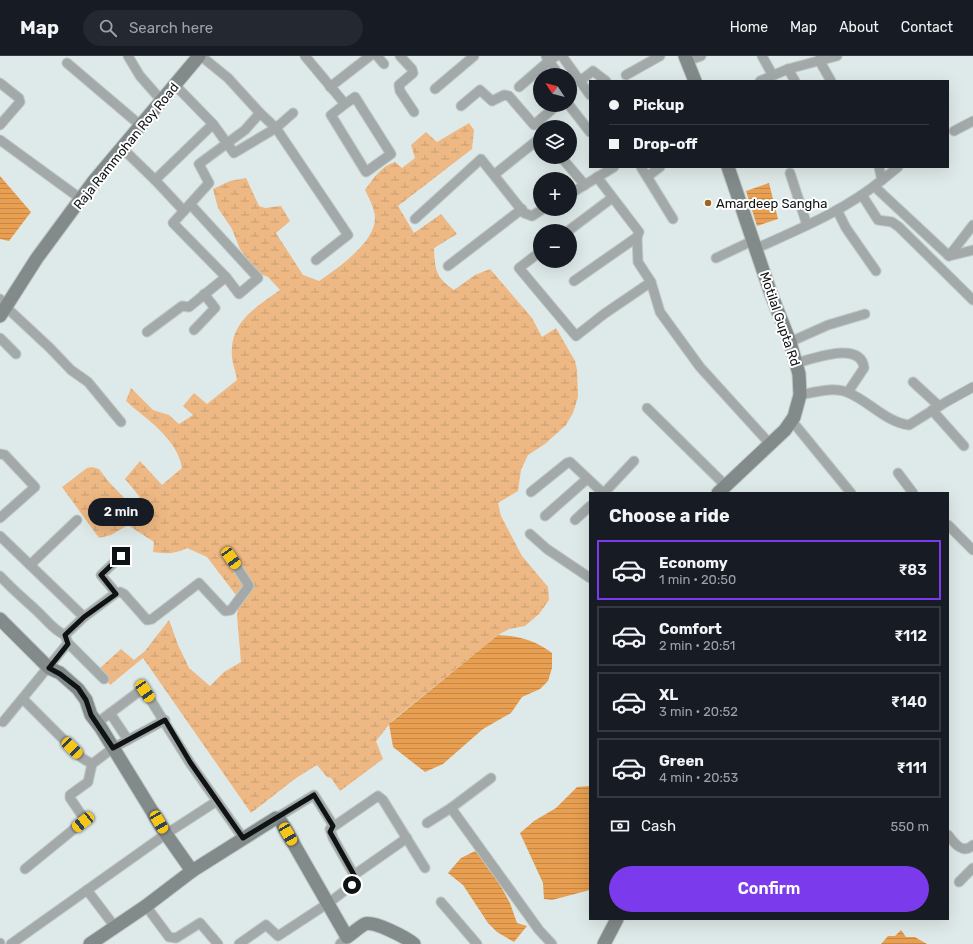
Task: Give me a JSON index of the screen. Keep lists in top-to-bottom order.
{
  "streets": {
    "street": ["Raja Rammohan Roy Road", "Motilal Gupta Rd"]
  },
  "places": ["Amardeep Sangha"],
  "north": "top left",
  "page": {
    "header": "Map",
    "search": "Search here",
    "nav": [
      "Home",
      "Map",
      "About",
      "Contact"
    ],
    "map_buttons": ["+", "−"],
    "banner": ["Pickup", "Drop-off"],
    "heading": "Choose a ride",
    "bubble": "2 min",
    "list": [
      {
        "name": "Economy",
        "note": "1 min · 20:50",
        "value": "₹83"
      },
      {
        "name": "Comfort",
        "note": "2 min · 20:51",
        "value": "₹112"
      },
      {
        "name": "XL",
        "note": "3 min · 20:52",
        "value": "₹140"
      },
      {
        "name": "Green",
        "note": "4 min · 20:53",
        "value": "₹111"
      }
    ],
    "pay": ["Cash", "550 m"],
    "buttons": "Confirm"
  }
}
